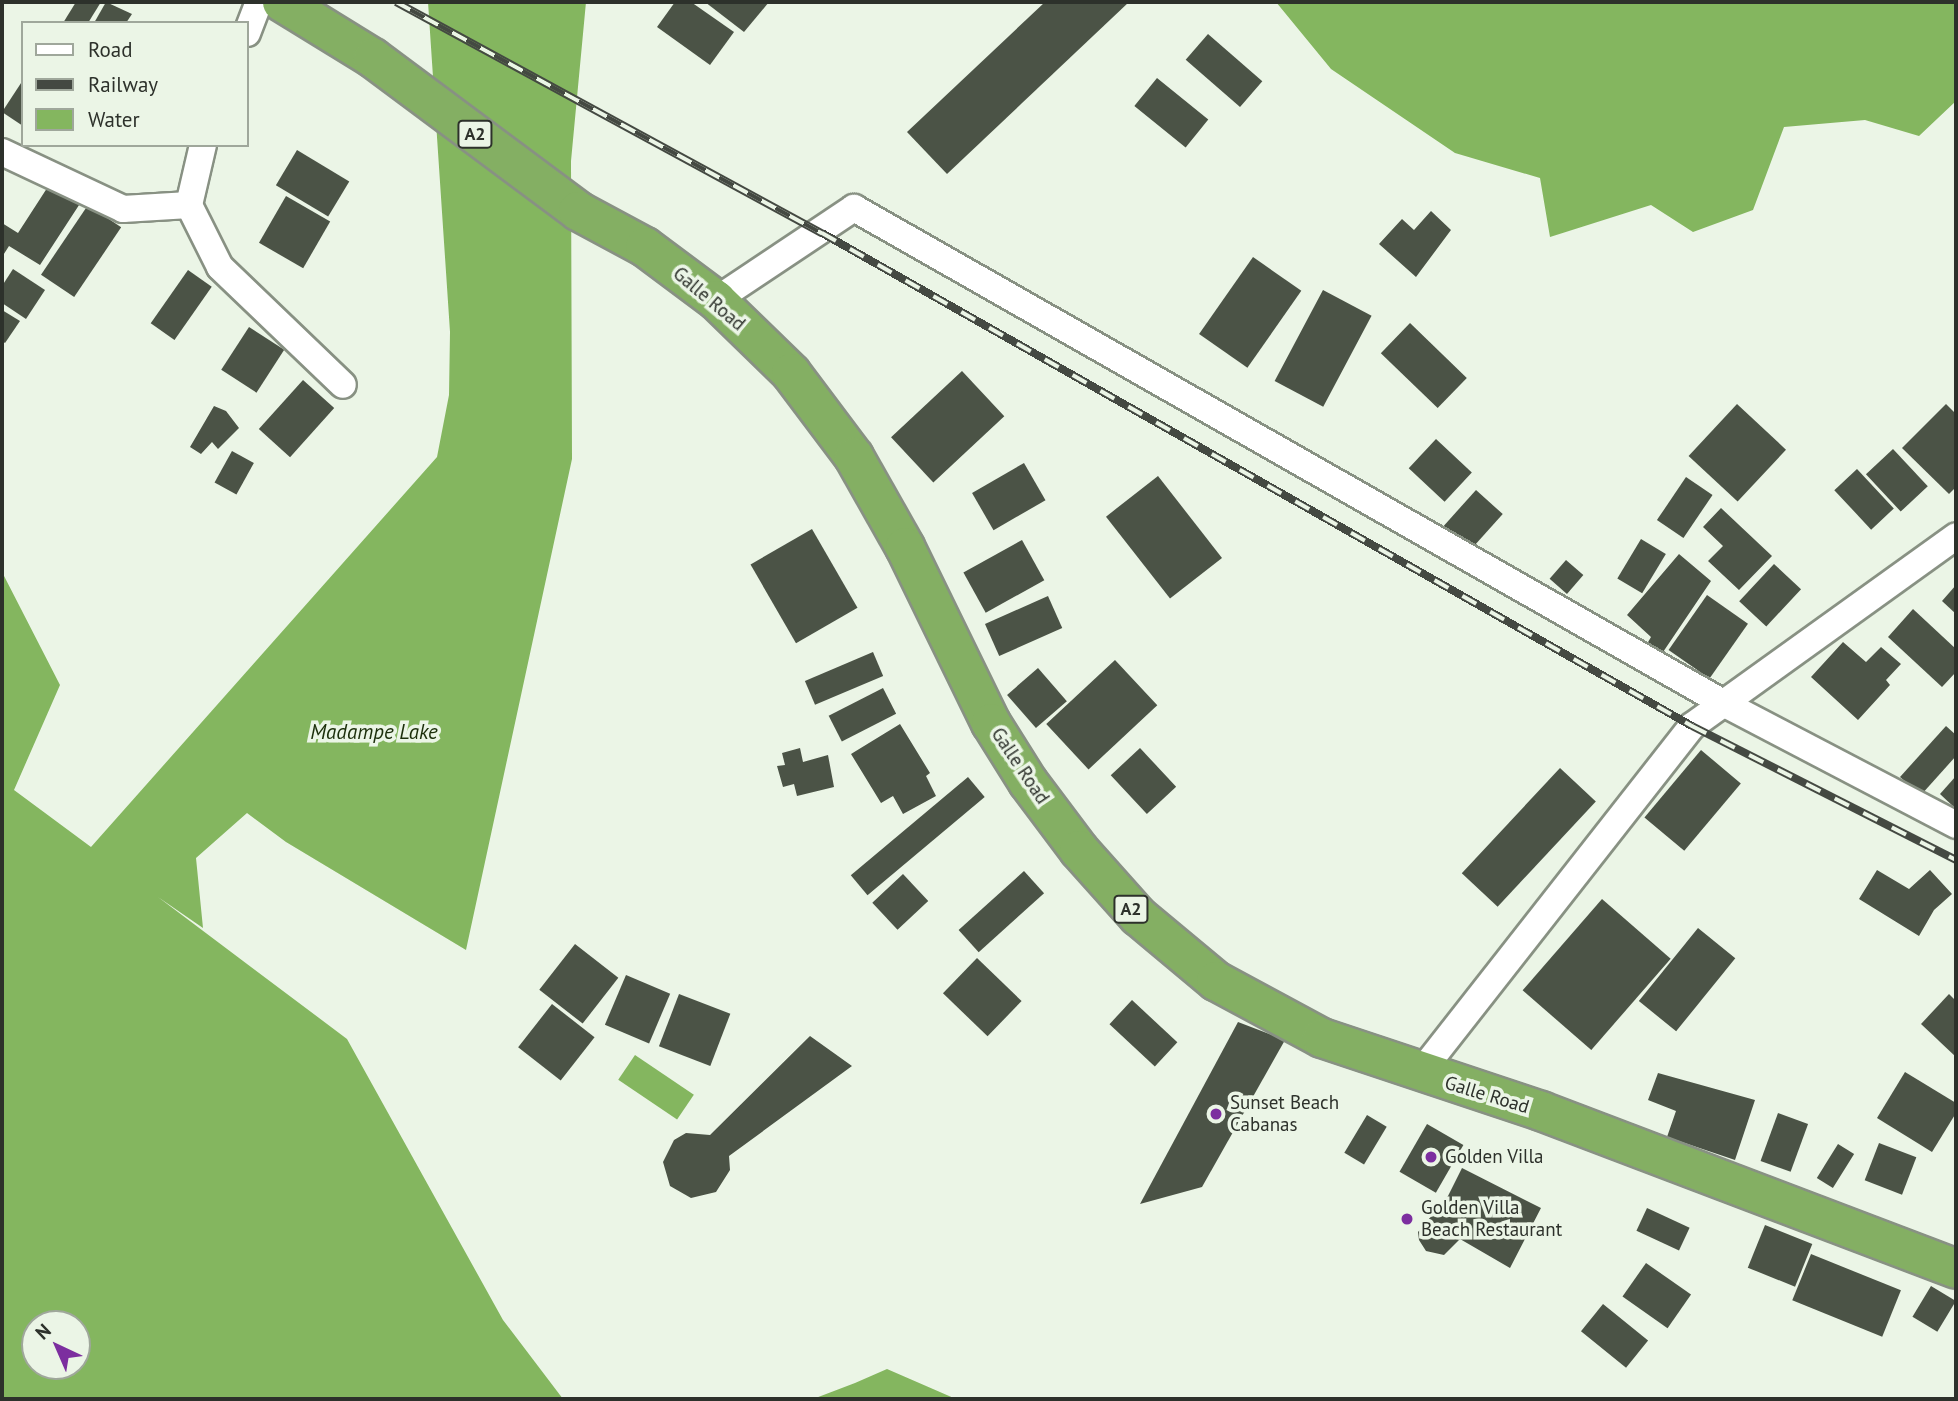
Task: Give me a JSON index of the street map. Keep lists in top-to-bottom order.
{
  "streets": {
    "highway": ["A2", "Galle Road"]
  },
  "water": ["Madampe Lake"],
  "places": ["Sunset Beach Cabanas", "Golden Villa", "Golden Villa Beach Restaurant"],
  "legend": ["Road", "Railway", "Water"],
  "north": "top left"
}
